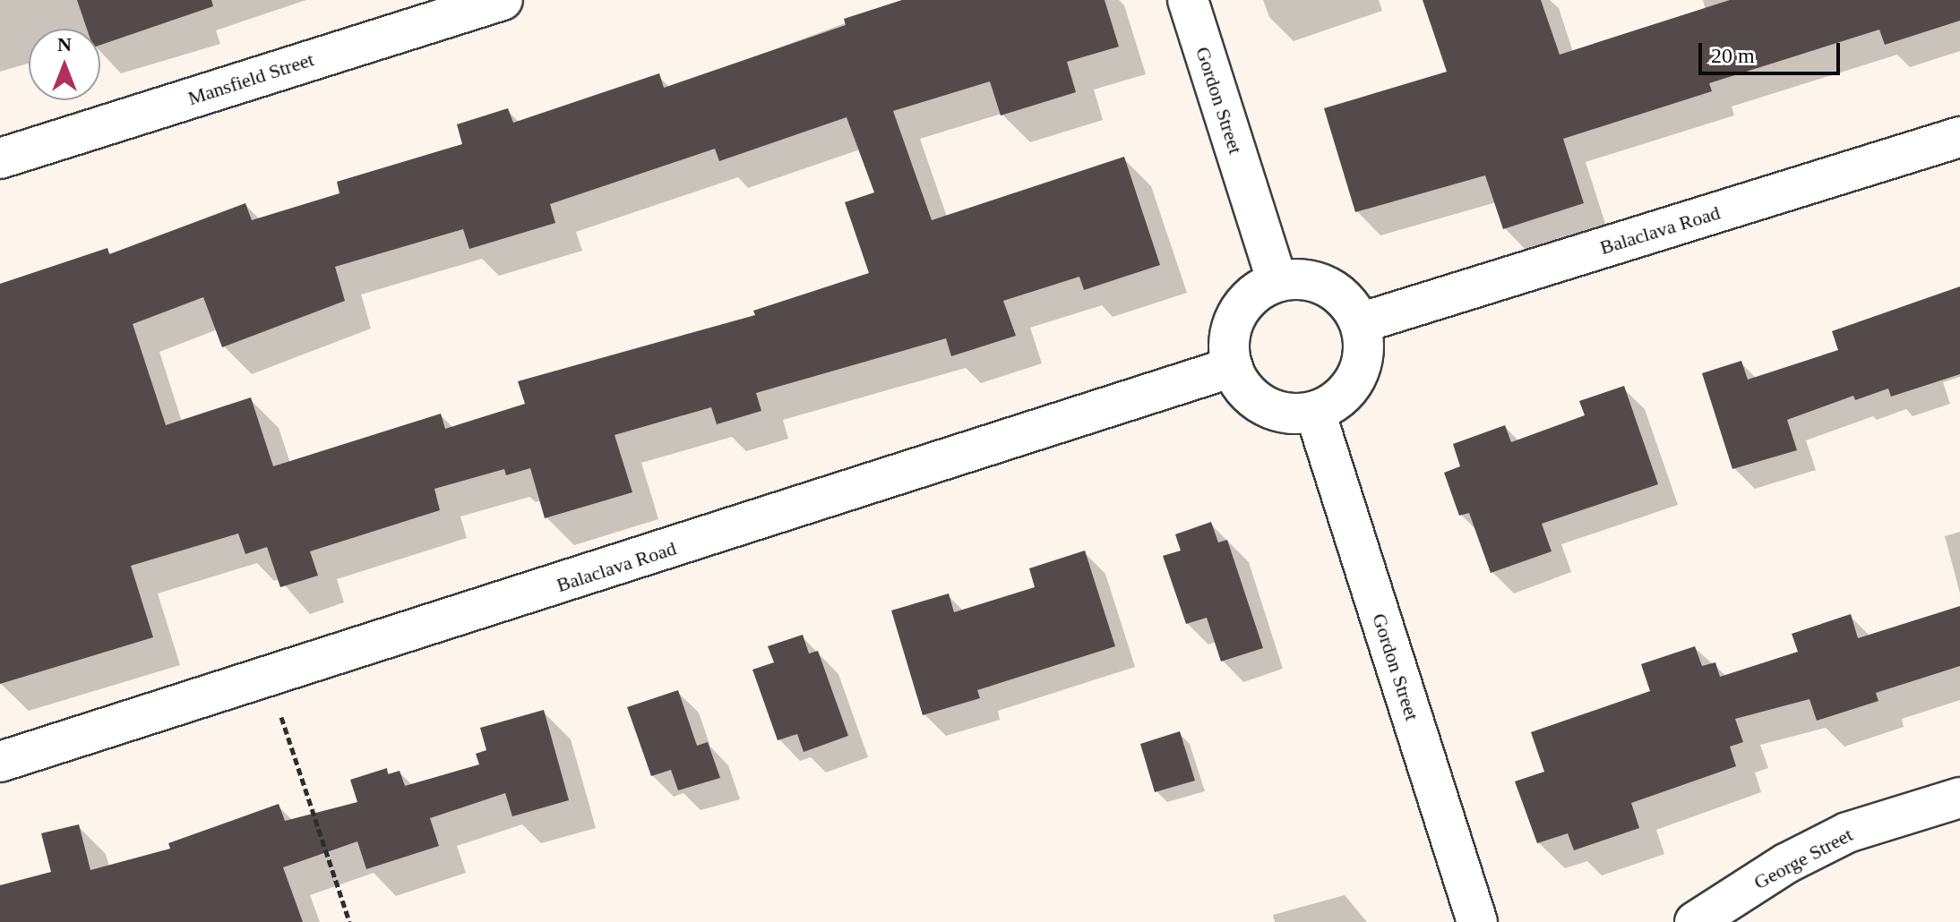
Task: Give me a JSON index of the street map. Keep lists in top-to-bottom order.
{
  "streets": {
    "street": [
      "Mansfield Street",
      "Gordon Street",
      "Balaclava Road",
      "George Street"
    ]
  },
  "crossings": [
    ["Gordon Street", "Balaclava Road"]
  ],
  "scale_bar": "20 m",
  "north": "top"
}
